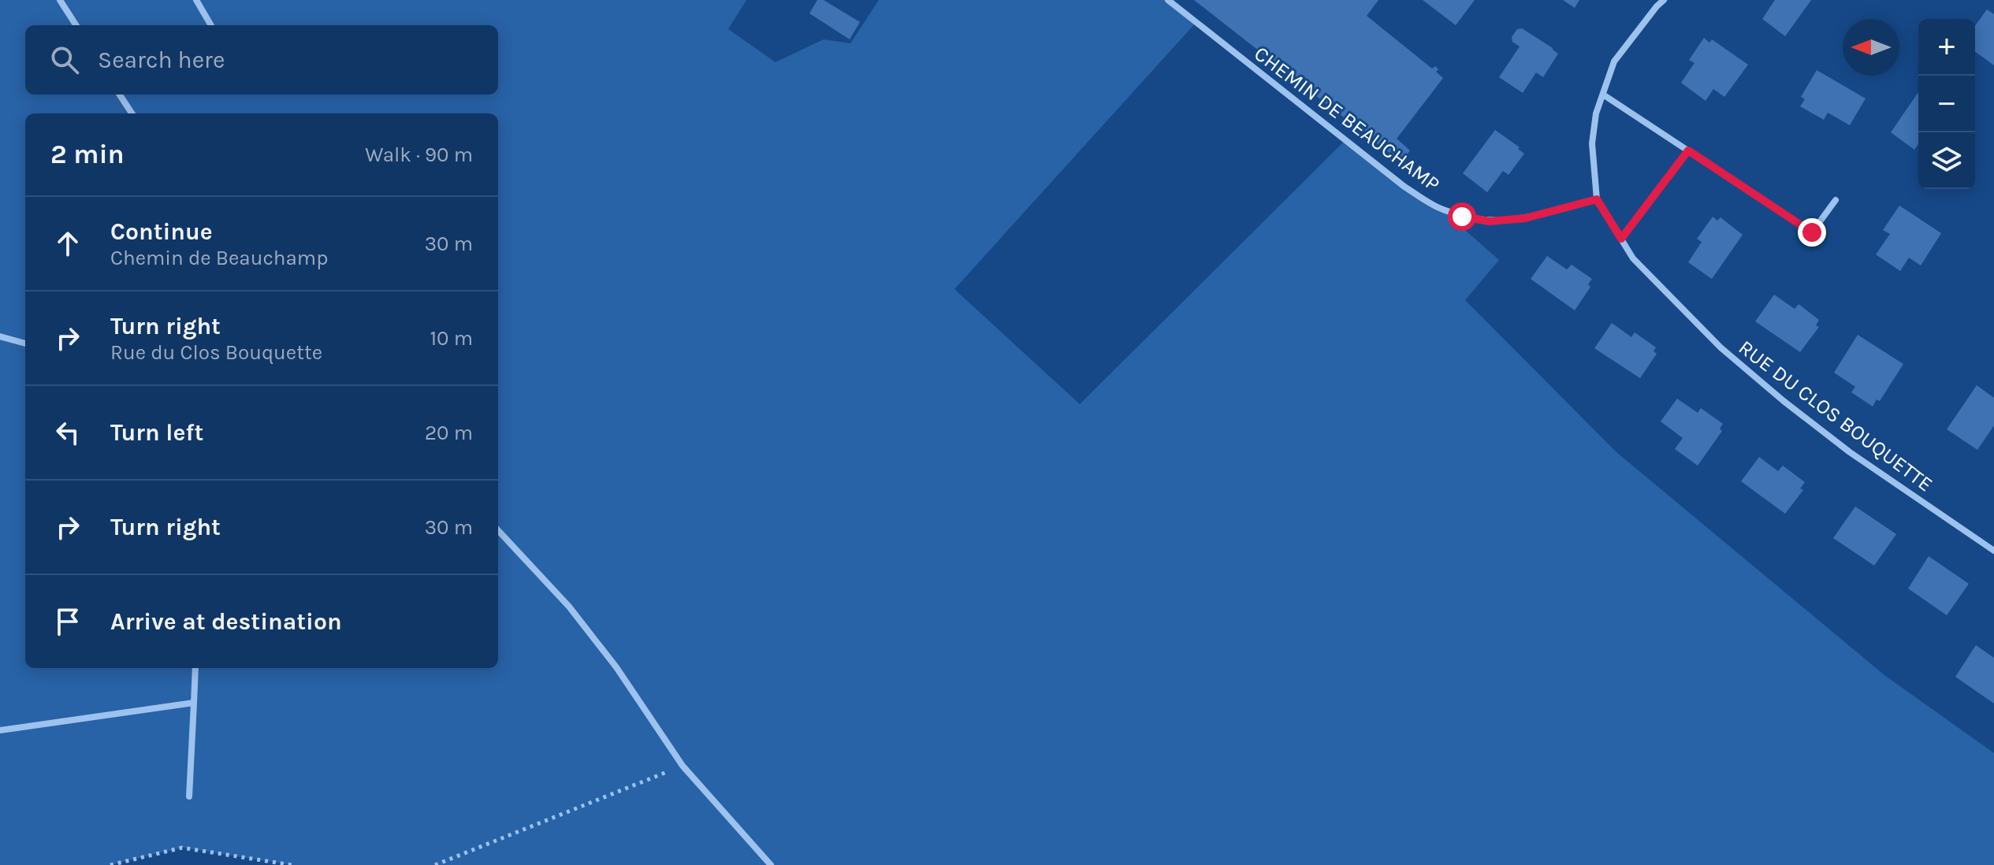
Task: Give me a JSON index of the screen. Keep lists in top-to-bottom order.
{
  "streets": {
    "street": ["CHEMIN DE BEAUCHAMP", "RUE DU CLOS BOUQUETTE"]
  },
  "crossings": [
    ["CHEMIN DE BEAUCHAMP", "RUE DU CLOS BOUQUETTE"]
  ],
  "north": "left",
  "page": {
    "map_buttons": ["+", "−"],
    "search": "Search here",
    "heading": ["2 min", "Walk · 90 m"],
    "list": [
      ["Continue", "Chemin de Beauchamp", "30 m"],
      ["Turn right", "Rue du Clos Bouquette", "10 m"],
      ["Turn left", "20 m"],
      ["Turn right", "30 m"],
      "Arrive at destination"
    ]
  }
}
